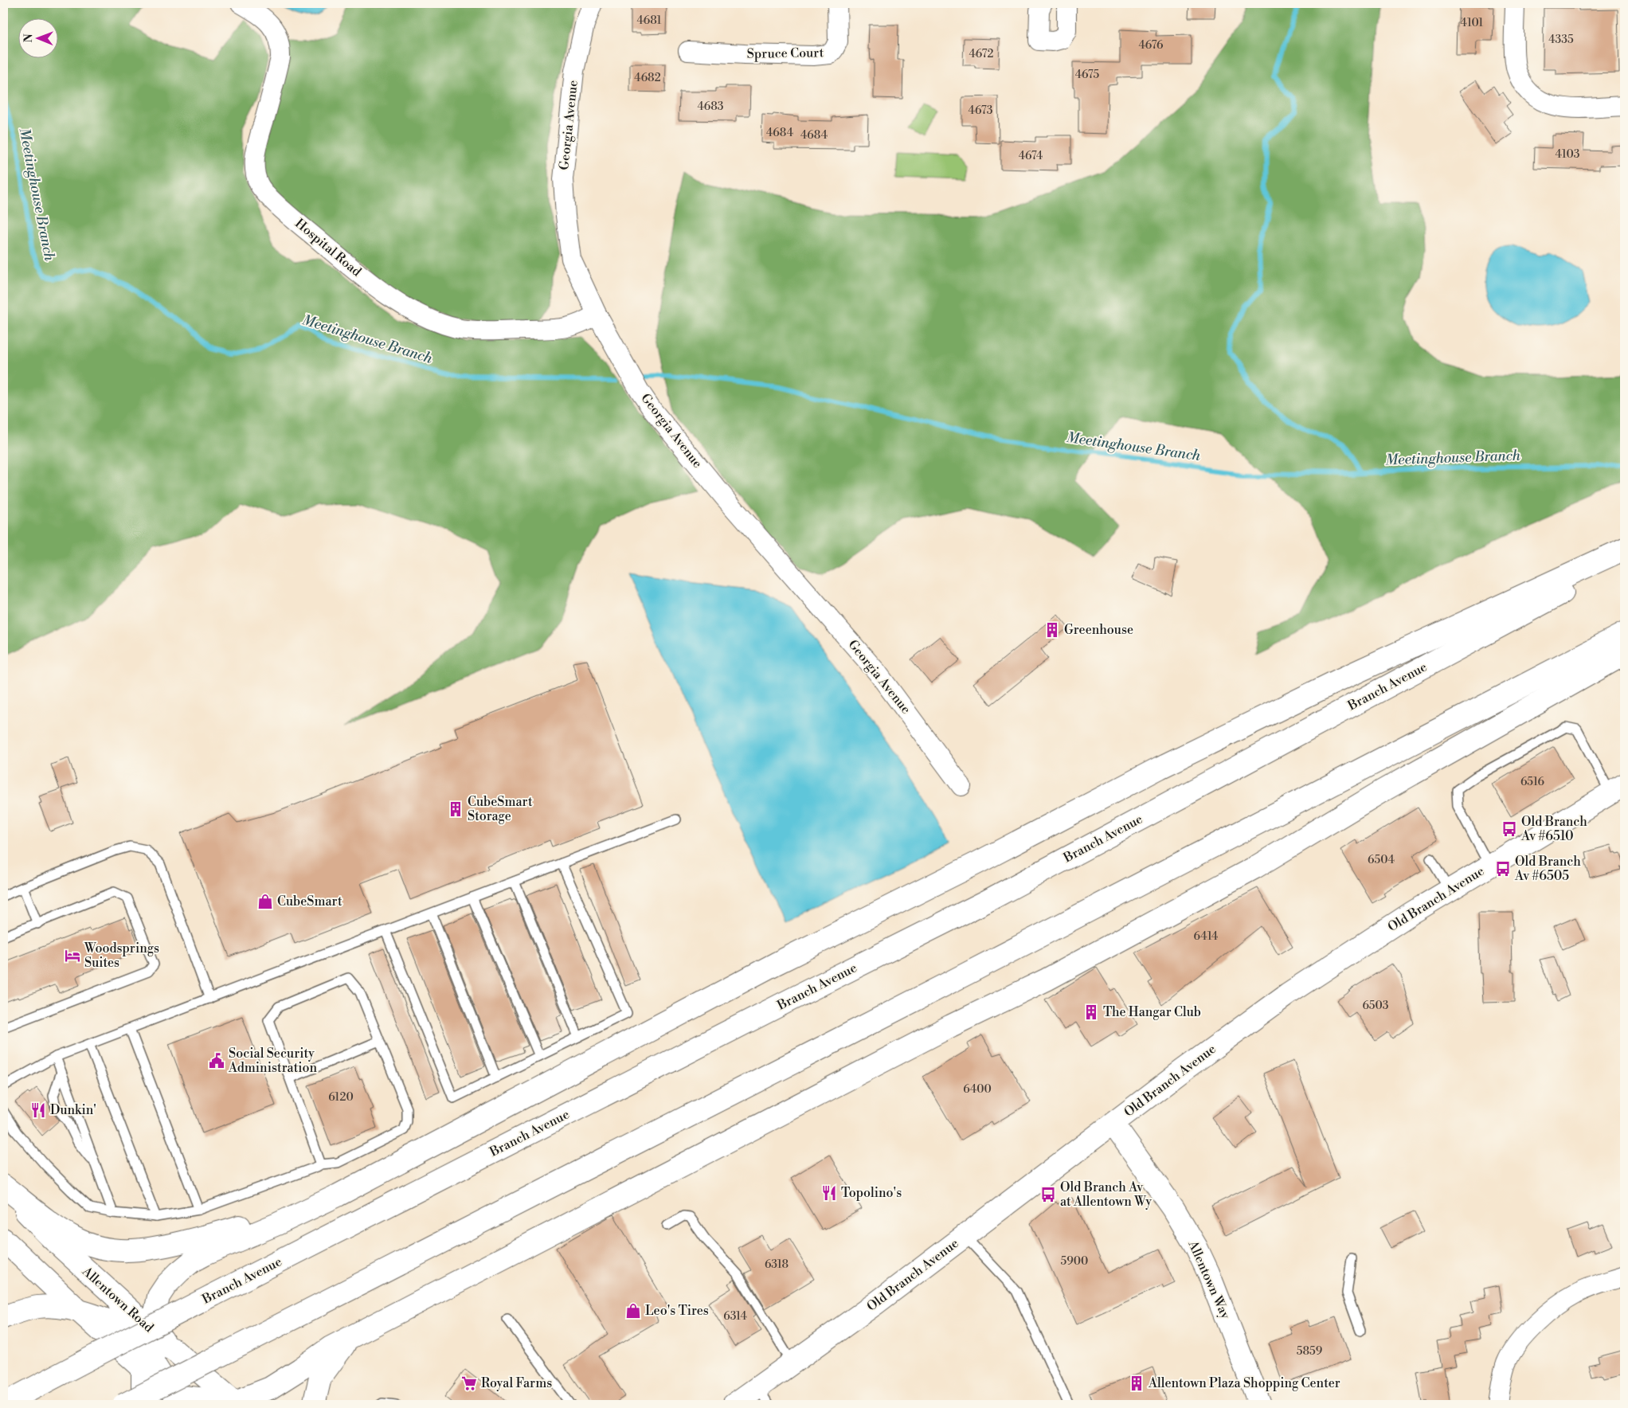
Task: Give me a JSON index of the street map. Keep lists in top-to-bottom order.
{
  "streets": {
    "main road": [
      "Branch Avenue",
      "Old Branch Avenue",
      "Allentown Way",
      "Allentown Road"
    ],
    "street": ["Spruce Court", "Georgia Avenue", "Hospital Road"]
  },
  "crossings": [
    ["Georgia Avenue", "Hospital Road"],
    ["Old Branch Avenue", "Allentown Way"]
  ],
  "water": ["Meetinghouse Branch"],
  "places": {
    "building": [
      "Greenhouse",
      "CubeSmart Storage",
      "The Hangar Club",
      "Allentown Plaza Shopping Center"
    ],
    "bus stop": ["Old Branch Av #6510", "Old Branch Av #6505", "Old Branch Av at Allentown Wy"],
    "shop": ["CubeSmart", "Leo's Tires"],
    "hotel": ["Woodsprings Suites"],
    "public building": ["Social Security Administration"],
    "restaurant": ["Dunkin'", "Topolino's"],
    "supermarket": ["Royal Farms"]
  },
  "house_numbers": [
    "4681",
    "4101",
    "4335",
    "4676",
    "4672",
    "4675",
    "4682",
    "4683",
    "4673",
    "4684",
    "4684",
    "4103",
    "4674",
    "6516",
    "6504",
    "6414",
    "6503",
    "6400",
    "6120",
    "5900",
    "6318",
    "6314",
    "5859"
  ],
  "north": "left"
}
